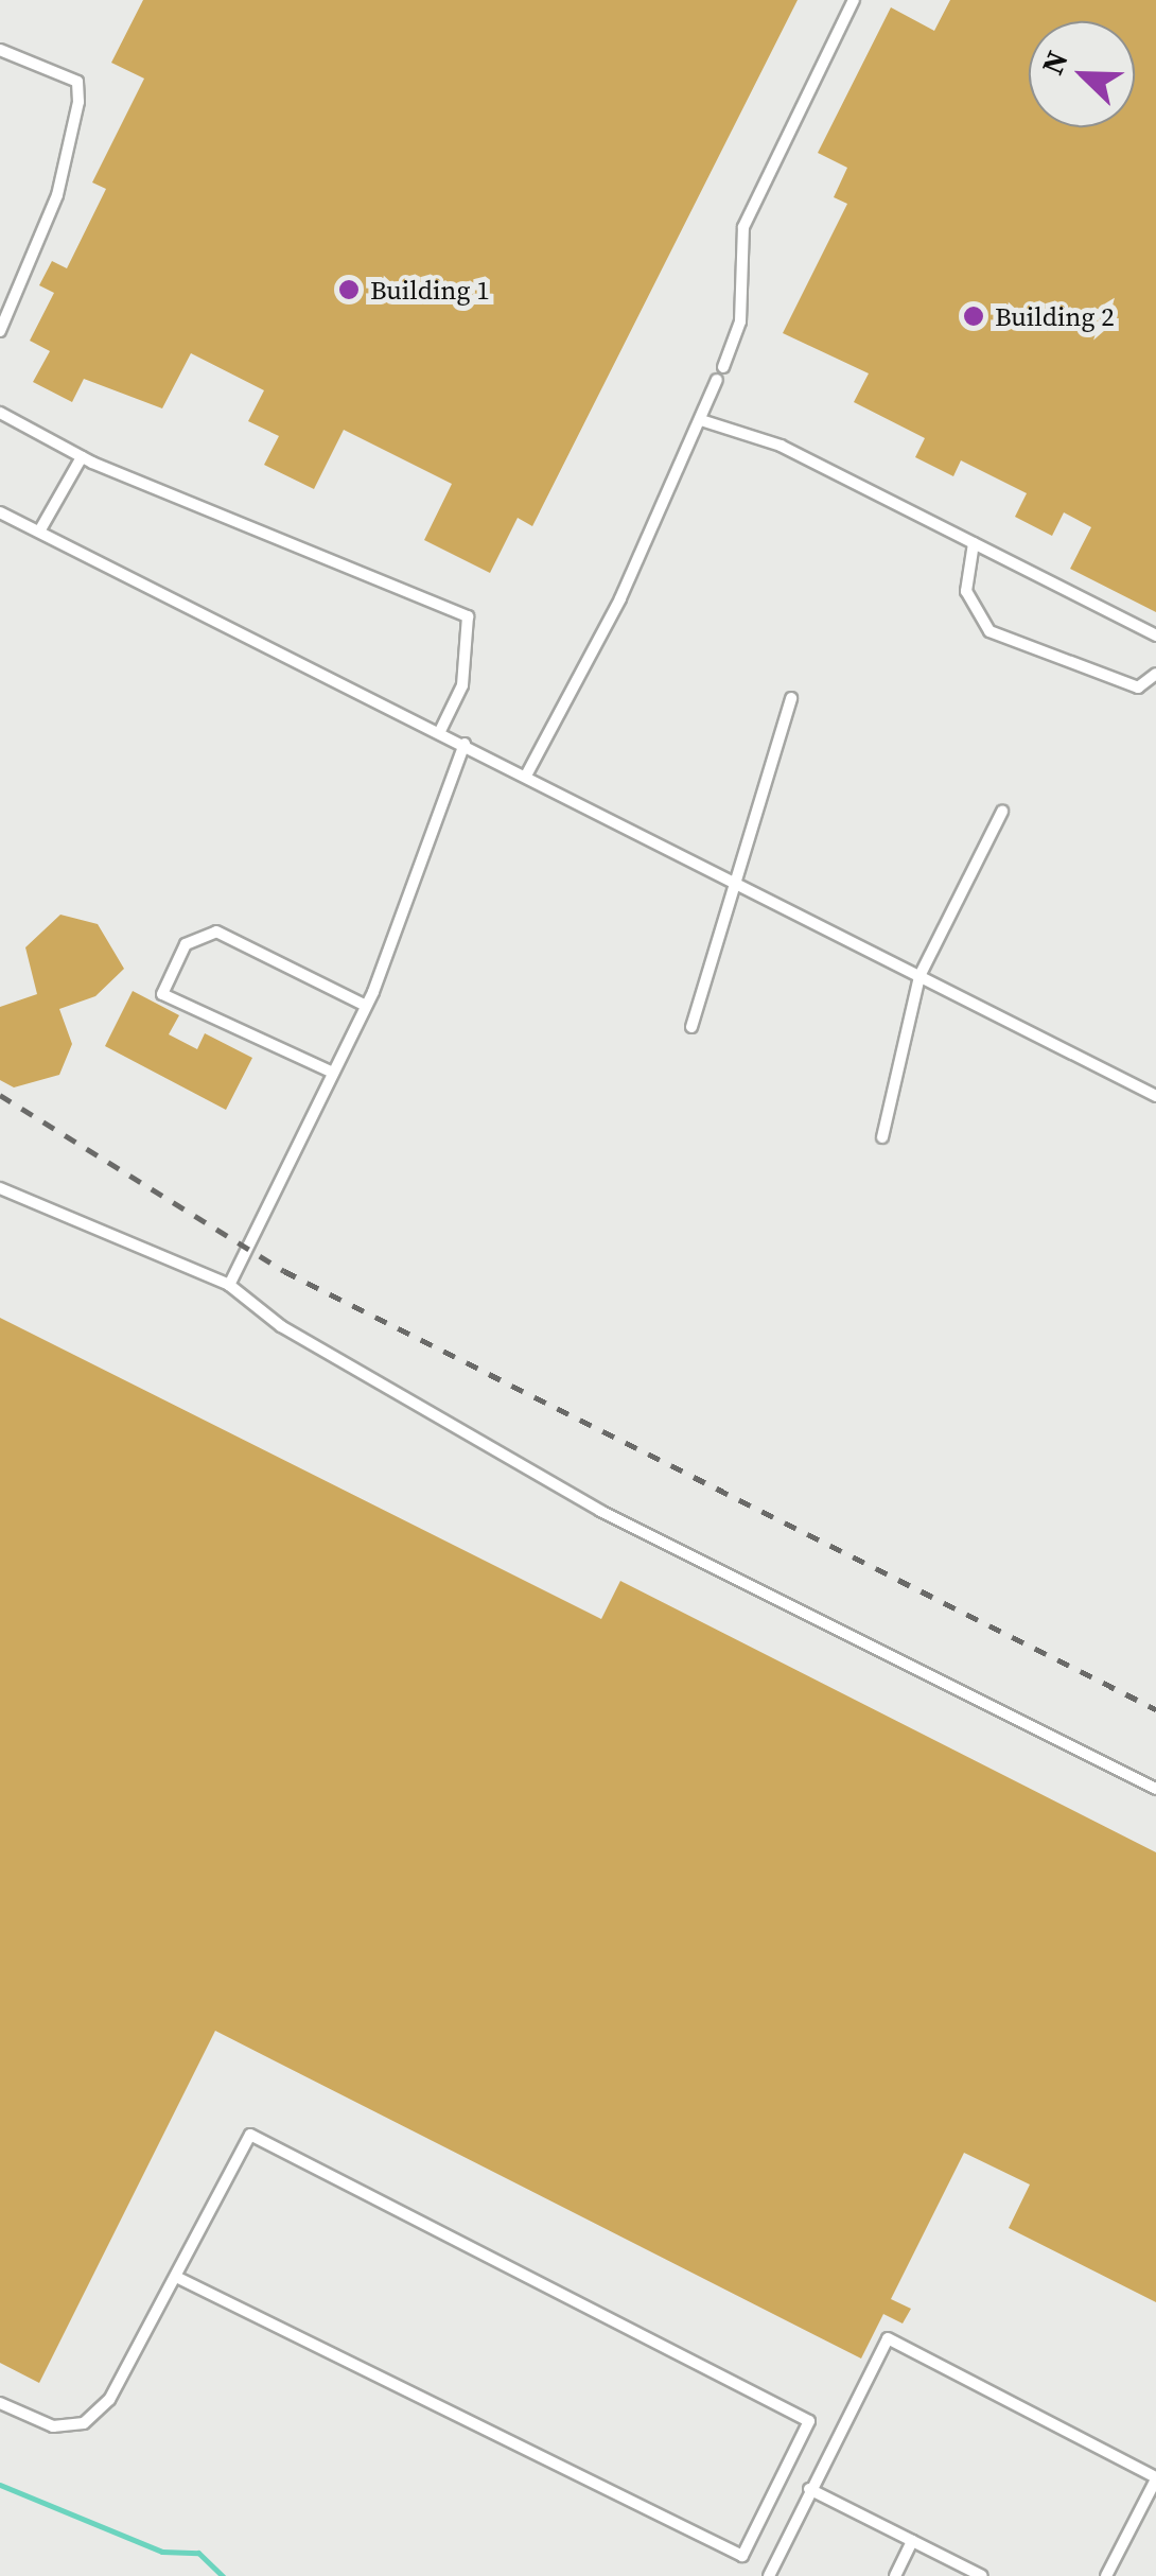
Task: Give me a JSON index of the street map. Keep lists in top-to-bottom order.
{
  "places": ["Building 1", "Building 2"],
  "north": "top left"
}
